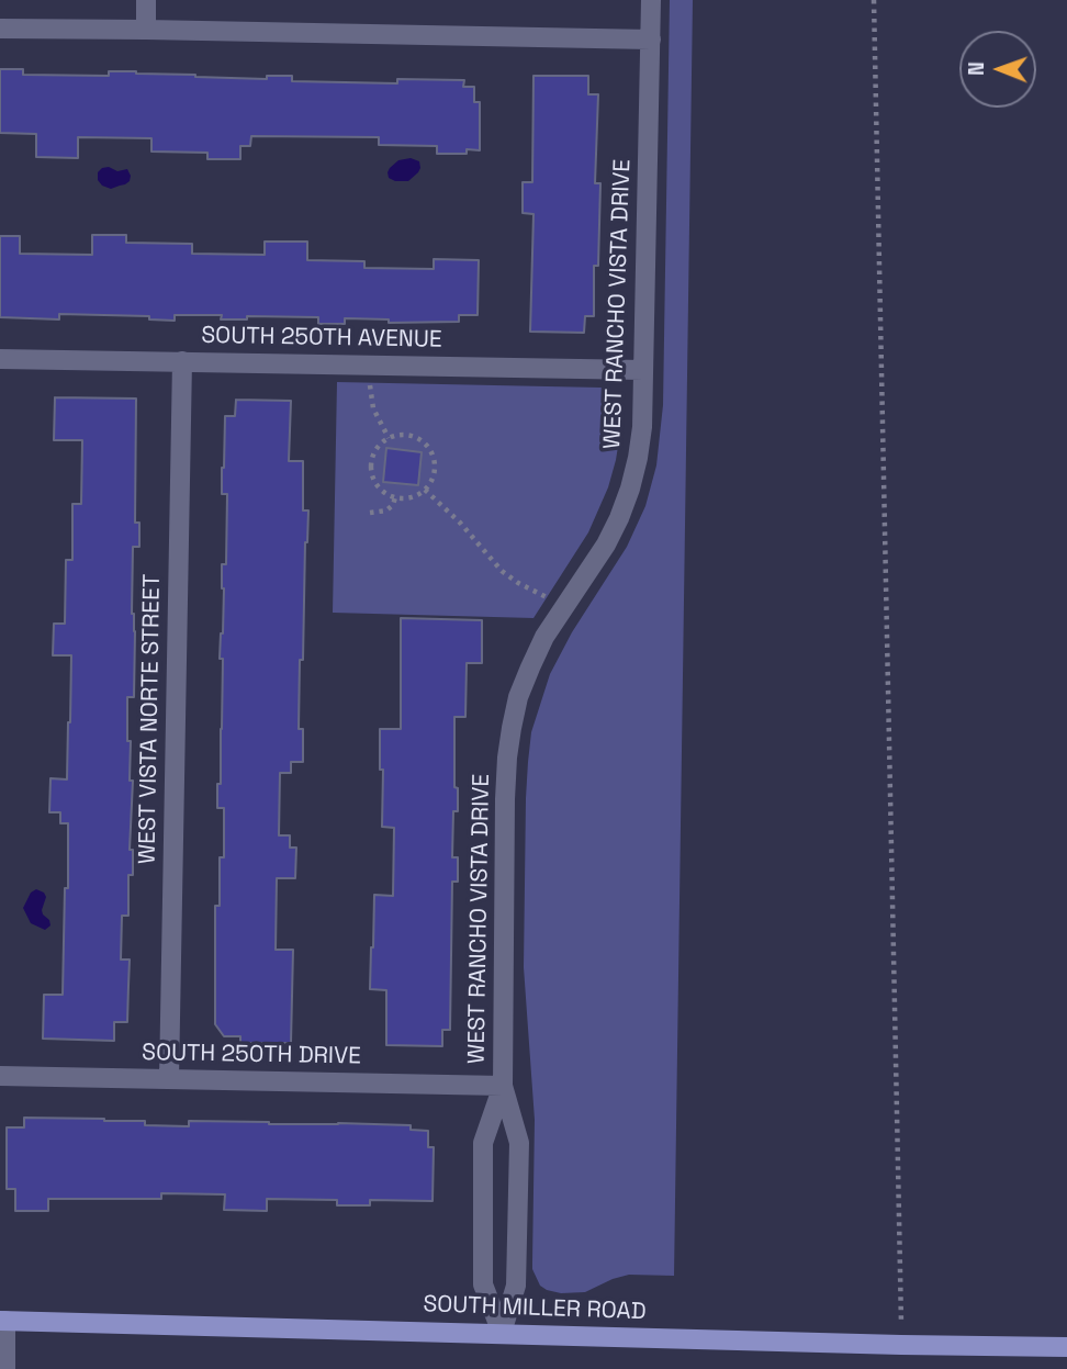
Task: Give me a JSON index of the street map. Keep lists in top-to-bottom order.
{
  "streets": {
    "main road": ["SOUTH MILLER ROAD"],
    "street": [
      "WEST RANCHO VISTA DRIVE",
      "SOUTH 250TH AVENUE",
      "WEST VISTA NORTE STREET",
      "SOUTH 250TH DRIVE"
    ]
  },
  "crossings": [
    ["WEST RANCHO VISTA DRIVE", "SOUTH 250TH AVENUE"],
    ["WEST RANCHO VISTA DRIVE", "SOUTH 250TH DRIVE"],
    ["WEST RANCHO VISTA DRIVE", "SOUTH MILLER ROAD"],
    ["SOUTH 250TH AVENUE", "WEST VISTA NORTE STREET"],
    ["WEST VISTA NORTE STREET", "SOUTH 250TH DRIVE"]
  ],
  "north": "left"
}
